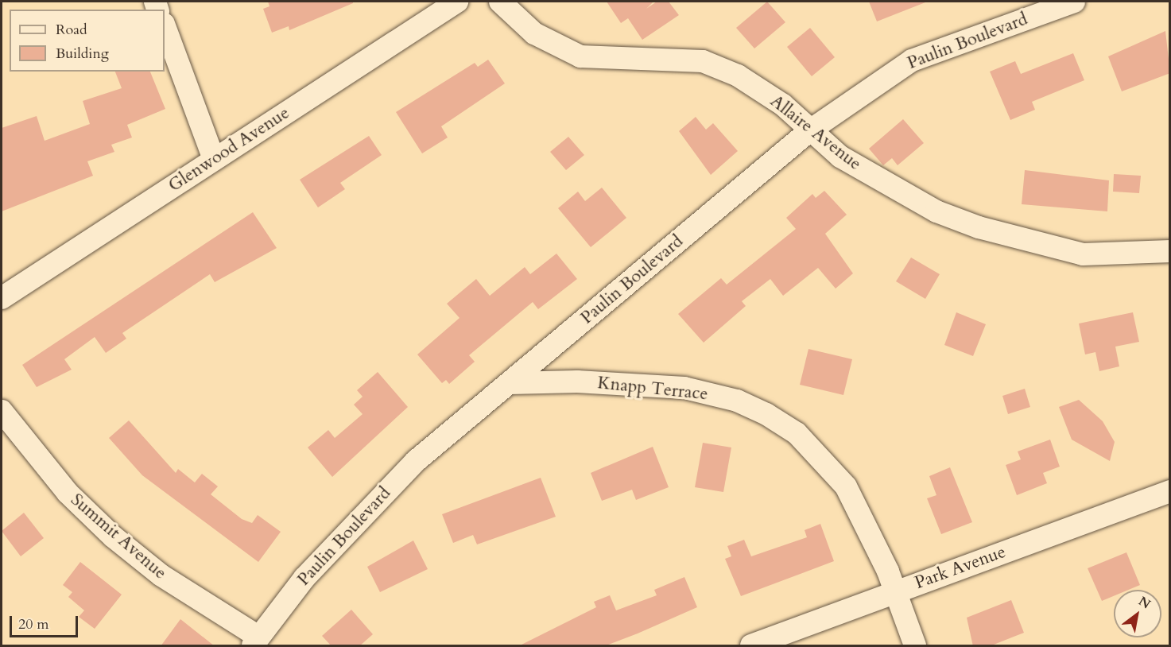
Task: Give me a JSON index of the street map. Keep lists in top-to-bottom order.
{
  "streets": {
    "street": [
      "Paulin Boulevard",
      "Allaire Avenue",
      "Glenwood Avenue",
      "Knapp Terrace",
      "Summit Avenue",
      "Park Avenue"
    ]
  },
  "crossings": [
    ["Paulin Boulevard", "Allaire Avenue"],
    ["Paulin Boulevard", "Knapp Terrace"],
    ["Paulin Boulevard", "Summit Avenue"],
    ["Knapp Terrace", "Park Avenue"]
  ],
  "legend": ["Road", "Building"],
  "scale_bar": "20 m",
  "north": "top right"
}
